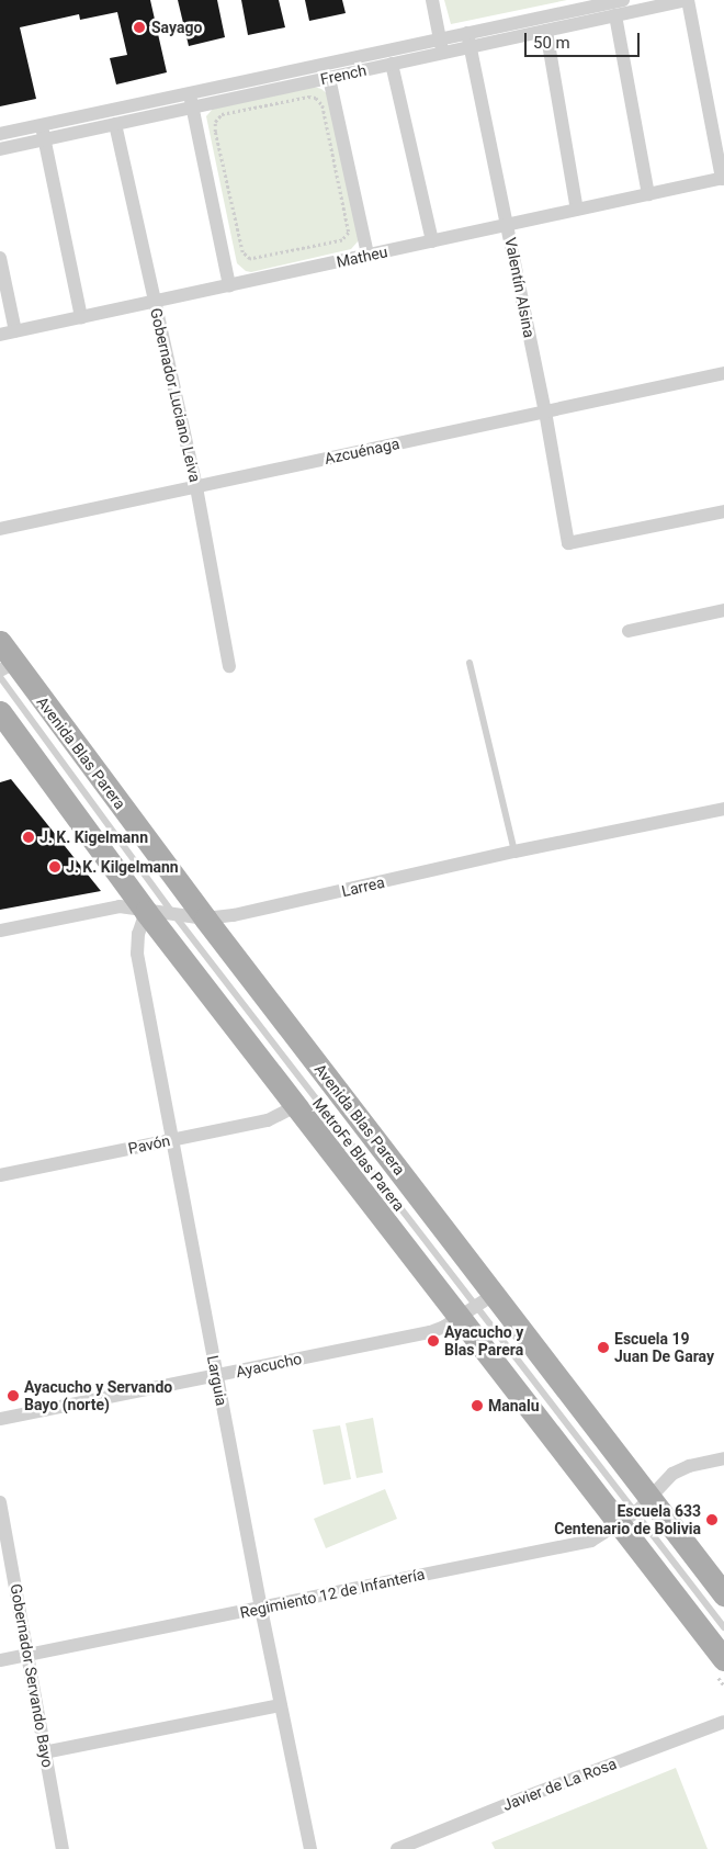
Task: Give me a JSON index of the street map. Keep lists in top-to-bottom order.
{
  "streets": {
    "main road": ["Avenida Blas Parera"],
    "street": [
      "French",
      "Matheu",
      "Valentín Alsina",
      "Gobernador Luciano Leiva",
      "Azcuénaga",
      "Larrea",
      "Pavón",
      "Ayacucho",
      "Larguia",
      "Regimiento 12 de Infantería",
      "Gobernador Servando Bayo",
      "Javier de La Rosa"
    ],
    "lane": ["MetroFe Blas Parera"]
  },
  "crossings": [
    ["French", "Valentín Alsina"],
    ["French", "Gobernador Luciano Leiva"],
    ["Matheu", "Valentín Alsina"],
    ["Matheu", "Gobernador Luciano Leiva"],
    ["Valentín Alsina", "Azcuénaga"],
    ["Gobernador Luciano Leiva", "Azcuénaga"],
    ["Avenida Blas Parera", "Larrea"],
    ["Avenida Blas Parera", "Pavón"],
    ["Avenida Blas Parera", "MetroFe Blas Parera"],
    ["Avenida Blas Parera", "Ayacucho"],
    ["Avenida Blas Parera", "Larguia"],
    ["Avenida Blas Parera", "Regimiento 12 de Infantería"],
    ["Larrea", "MetroFe Blas Parera"],
    ["Larrea", "Larguia"],
    ["Pavón", "Larguia"],
    ["MetroFe Blas Parera", "Ayacucho"],
    ["Ayacucho", "Larguia"],
    ["Larguia", "Regimiento 12 de Infantería"],
    ["Regimiento 12 de Infantería", "Gobernador Servando Bayo"]
  ],
  "places": [
    "Sayago",
    "J. K. Kigelmann",
    "J. K. Kilgelmann",
    "Ayacucho y Blas Parera",
    "Escuela 19 Juan De Garay",
    "Ayacucho y Servando Bayo (norte)",
    "Manalu",
    "Escuela 633 Centenario de Bolivia"
  ],
  "scale_bar": "50 m"
}
